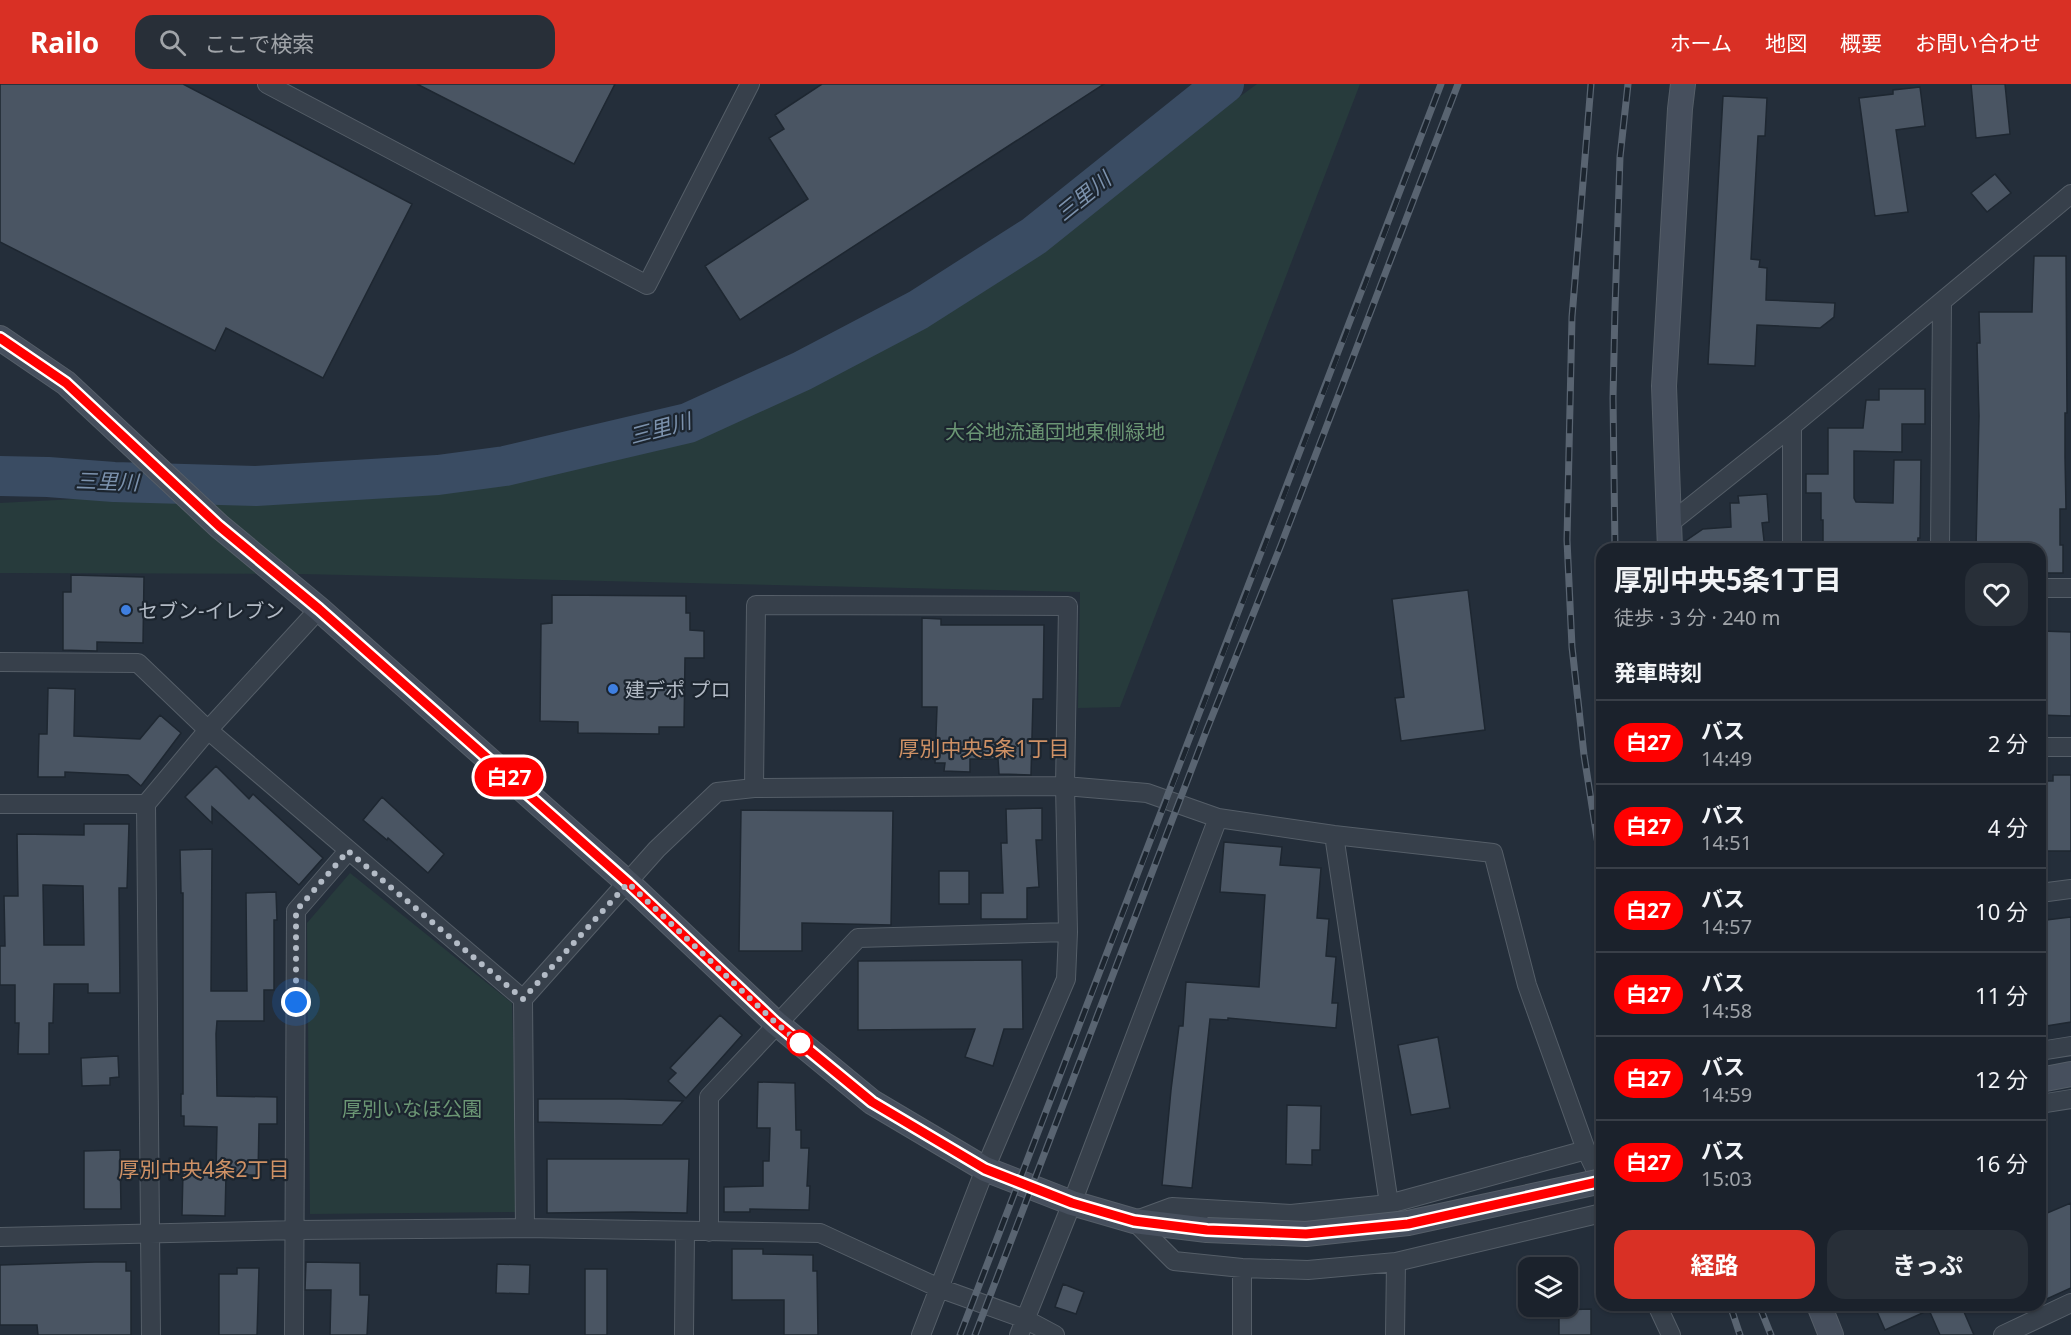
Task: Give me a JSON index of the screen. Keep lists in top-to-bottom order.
{
  "districts": ["厚別中央5条1丁目", "厚別中央4条2丁目"],
  "water": ["三里川"],
  "parks": ["大谷地流通団地東側緑地", "厚別いなほ公園"],
  "places": ["セブン-イレブン", "建デポ プロ"],
  "lines": ["bus line 白27"],
  "page": {
    "header": "Railo",
    "search": "ここで検索",
    "nav": [
      "ホーム",
      "地図",
      "概要",
      "お問い合わせ"
    ],
    "on_map": "白27",
    "heading": [
      ["厚別中央5条1丁目", "徒歩 · 3 分 · 240 m"],
      "発車時刻"
    ],
    "list": [
      {
        "mark": "白27",
        "name": "バス",
        "note": "14:49",
        "value": "2 分"
      },
      {
        "mark": "白27",
        "name": "バス",
        "note": "14:51",
        "value": "4 分"
      },
      {
        "mark": "白27",
        "name": "バス",
        "note": "14:57",
        "value": "10 分"
      },
      {
        "mark": "白27",
        "name": "バス",
        "note": "14:58",
        "value": "11 分"
      },
      {
        "mark": "白27",
        "name": "バス",
        "note": "14:59",
        "value": "12 分"
      },
      {
        "mark": "白27",
        "name": "バス",
        "note": "15:03",
        "value": "16 分"
      }
    ],
    "buttons": ["経路", "きっぷ"]
  }
}
